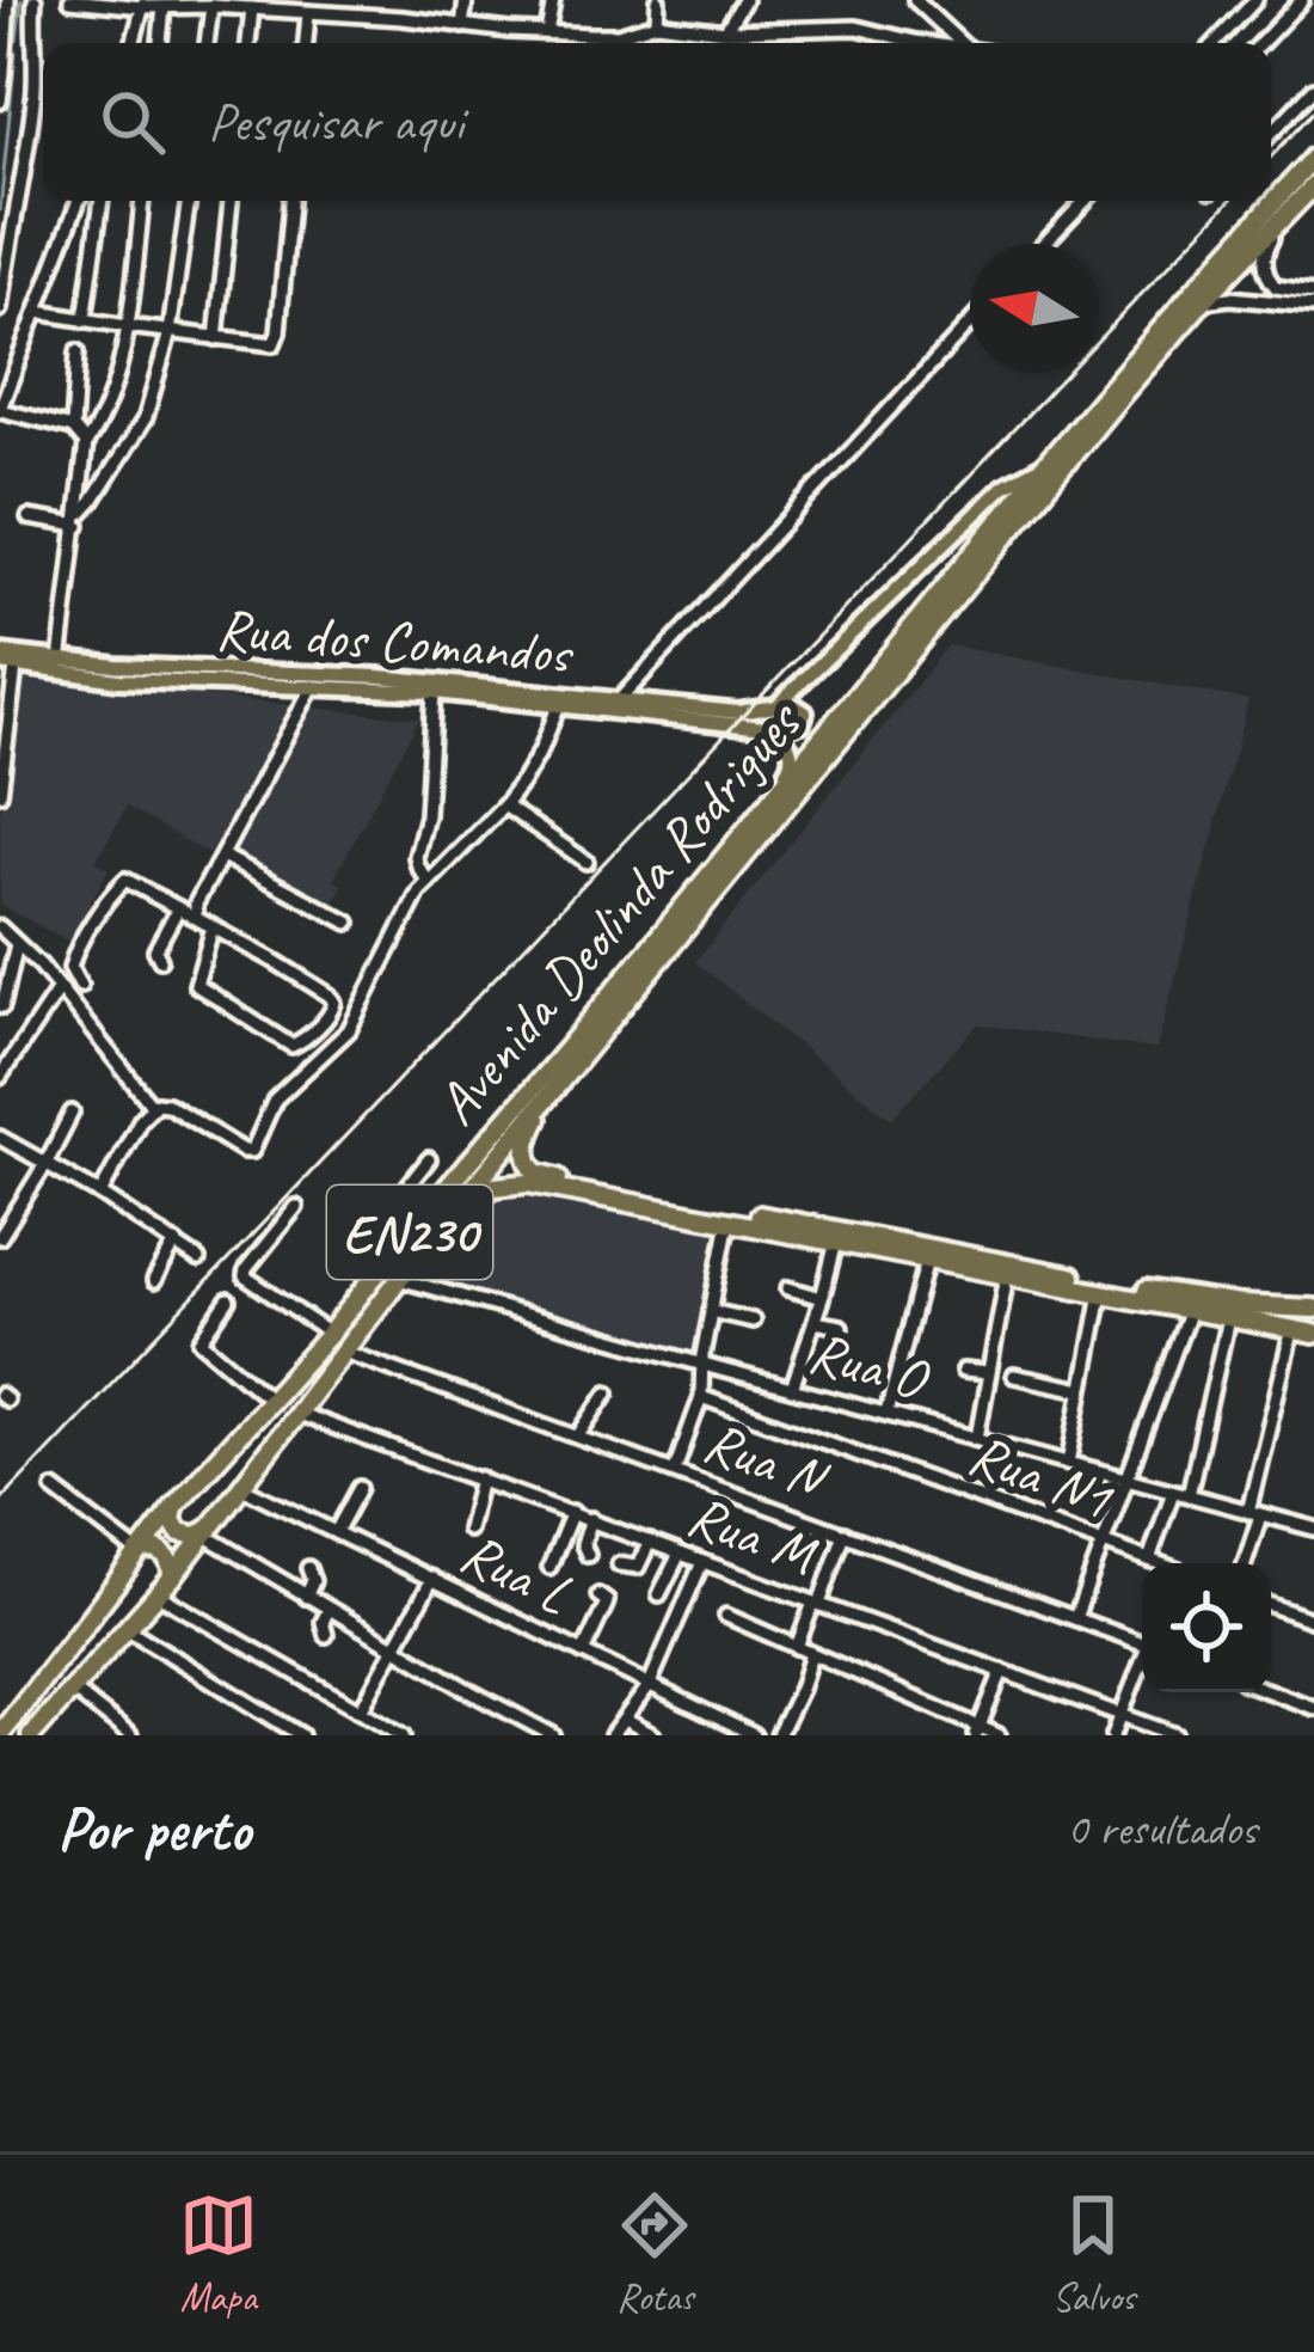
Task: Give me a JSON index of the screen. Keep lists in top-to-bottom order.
{
  "streets": {
    "highway": ["Avenida Deolinda Rodrigues", "EN230"],
    "main road": ["Rua dos Comandos"],
    "street": [
      "Rua O",
      "Rua N",
      "Rua N1",
      "Rua M",
      "Rua L"
    ]
  },
  "crossings": [
    ["Avenida Deolinda Rodrigues", "Rua O"],
    ["Avenida Deolinda Rodrigues", "Rua N"],
    ["Avenida Deolinda Rodrigues", "Rua M"],
    ["Avenida Deolinda Rodrigues", "Rua L"]
  ],
  "north": "left",
  "page": {
    "search": "Pesquisar aqui",
    "heading": ["Por perto", "0 resultados"],
    "nav": ["Mapa", "Rotas", "Salvos"]
  }
}
